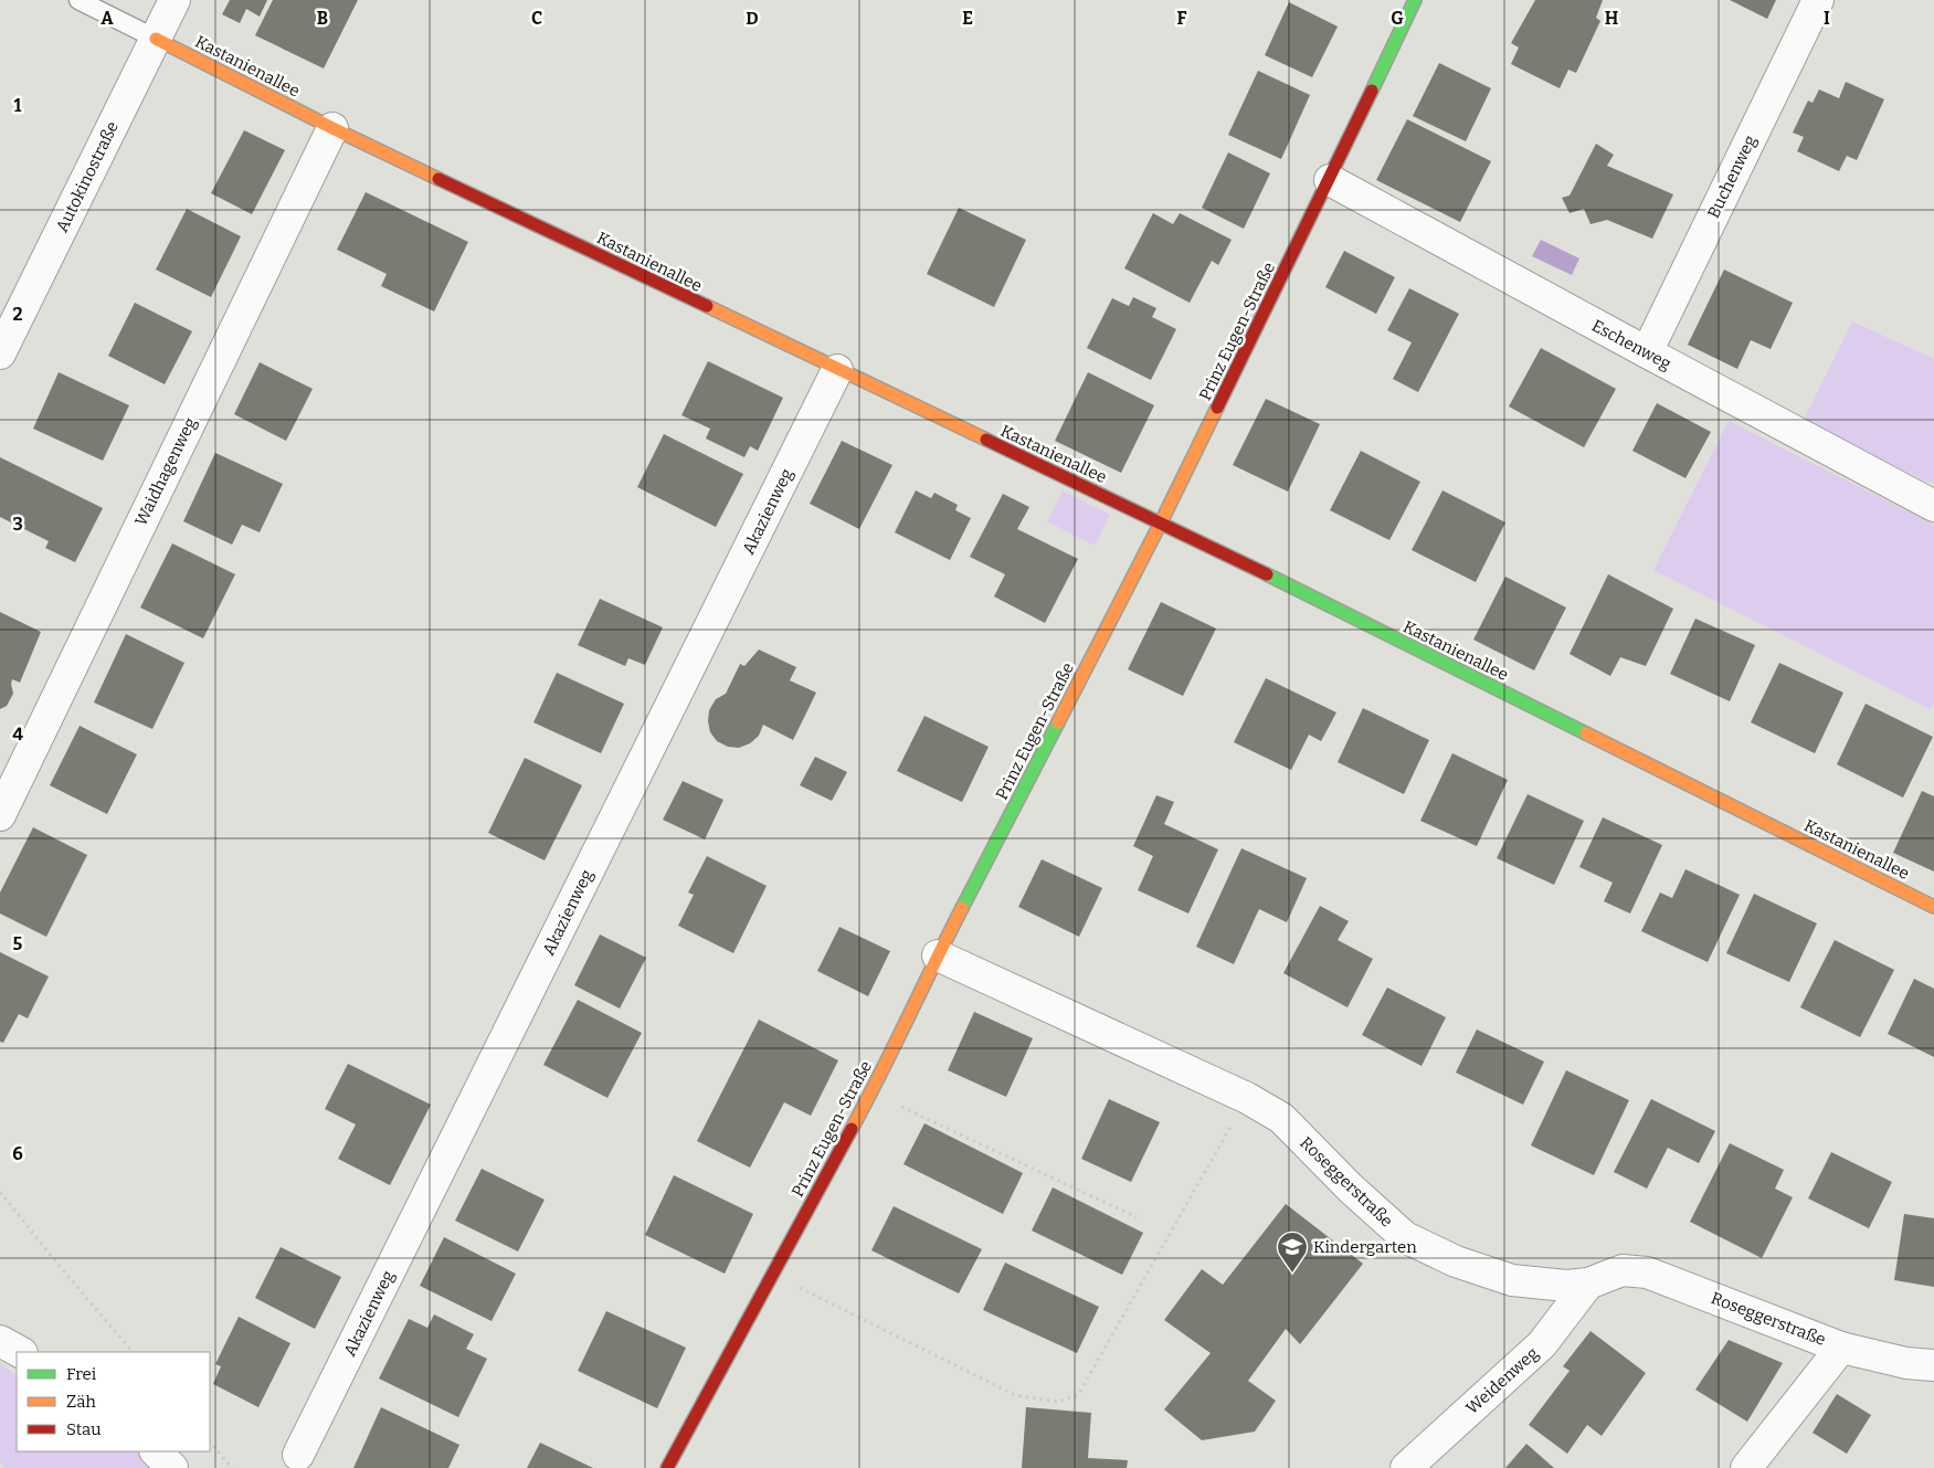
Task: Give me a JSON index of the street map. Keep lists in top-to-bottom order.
{
  "streets": {
    "street": [
      "Kastanienallee",
      "Autokinostraße",
      "Buchenweg",
      "Prinz Eugen-Straße",
      "Eschenweg",
      "Waidhagenweg",
      "Akazienweg",
      "Roseggerstraße",
      "Weidenweg"
    ]
  },
  "crossings": [
    ["Kastanienallee", "Autokinostraße"],
    ["Kastanienallee", "Prinz Eugen-Straße"],
    ["Kastanienallee", "Waidhagenweg"],
    ["Kastanienallee", "Akazienweg"],
    ["Buchenweg", "Eschenweg"],
    ["Prinz Eugen-Straße", "Eschenweg"],
    ["Prinz Eugen-Straße", "Roseggerstraße"],
    ["Roseggerstraße", "Weidenweg"]
  ],
  "places": {
    "school or university": ["Kindergarten"]
  },
  "legend": ["Frei", "Zäh", "Stau"],
  "grid": {
    "columns": [
      "A",
      "B",
      "C",
      "D",
      "E",
      "F",
      "G",
      "H",
      "I"
    ],
    "rows": [
      "1",
      "2",
      "3",
      "4",
      "5",
      "6"
    ]
  }
}
